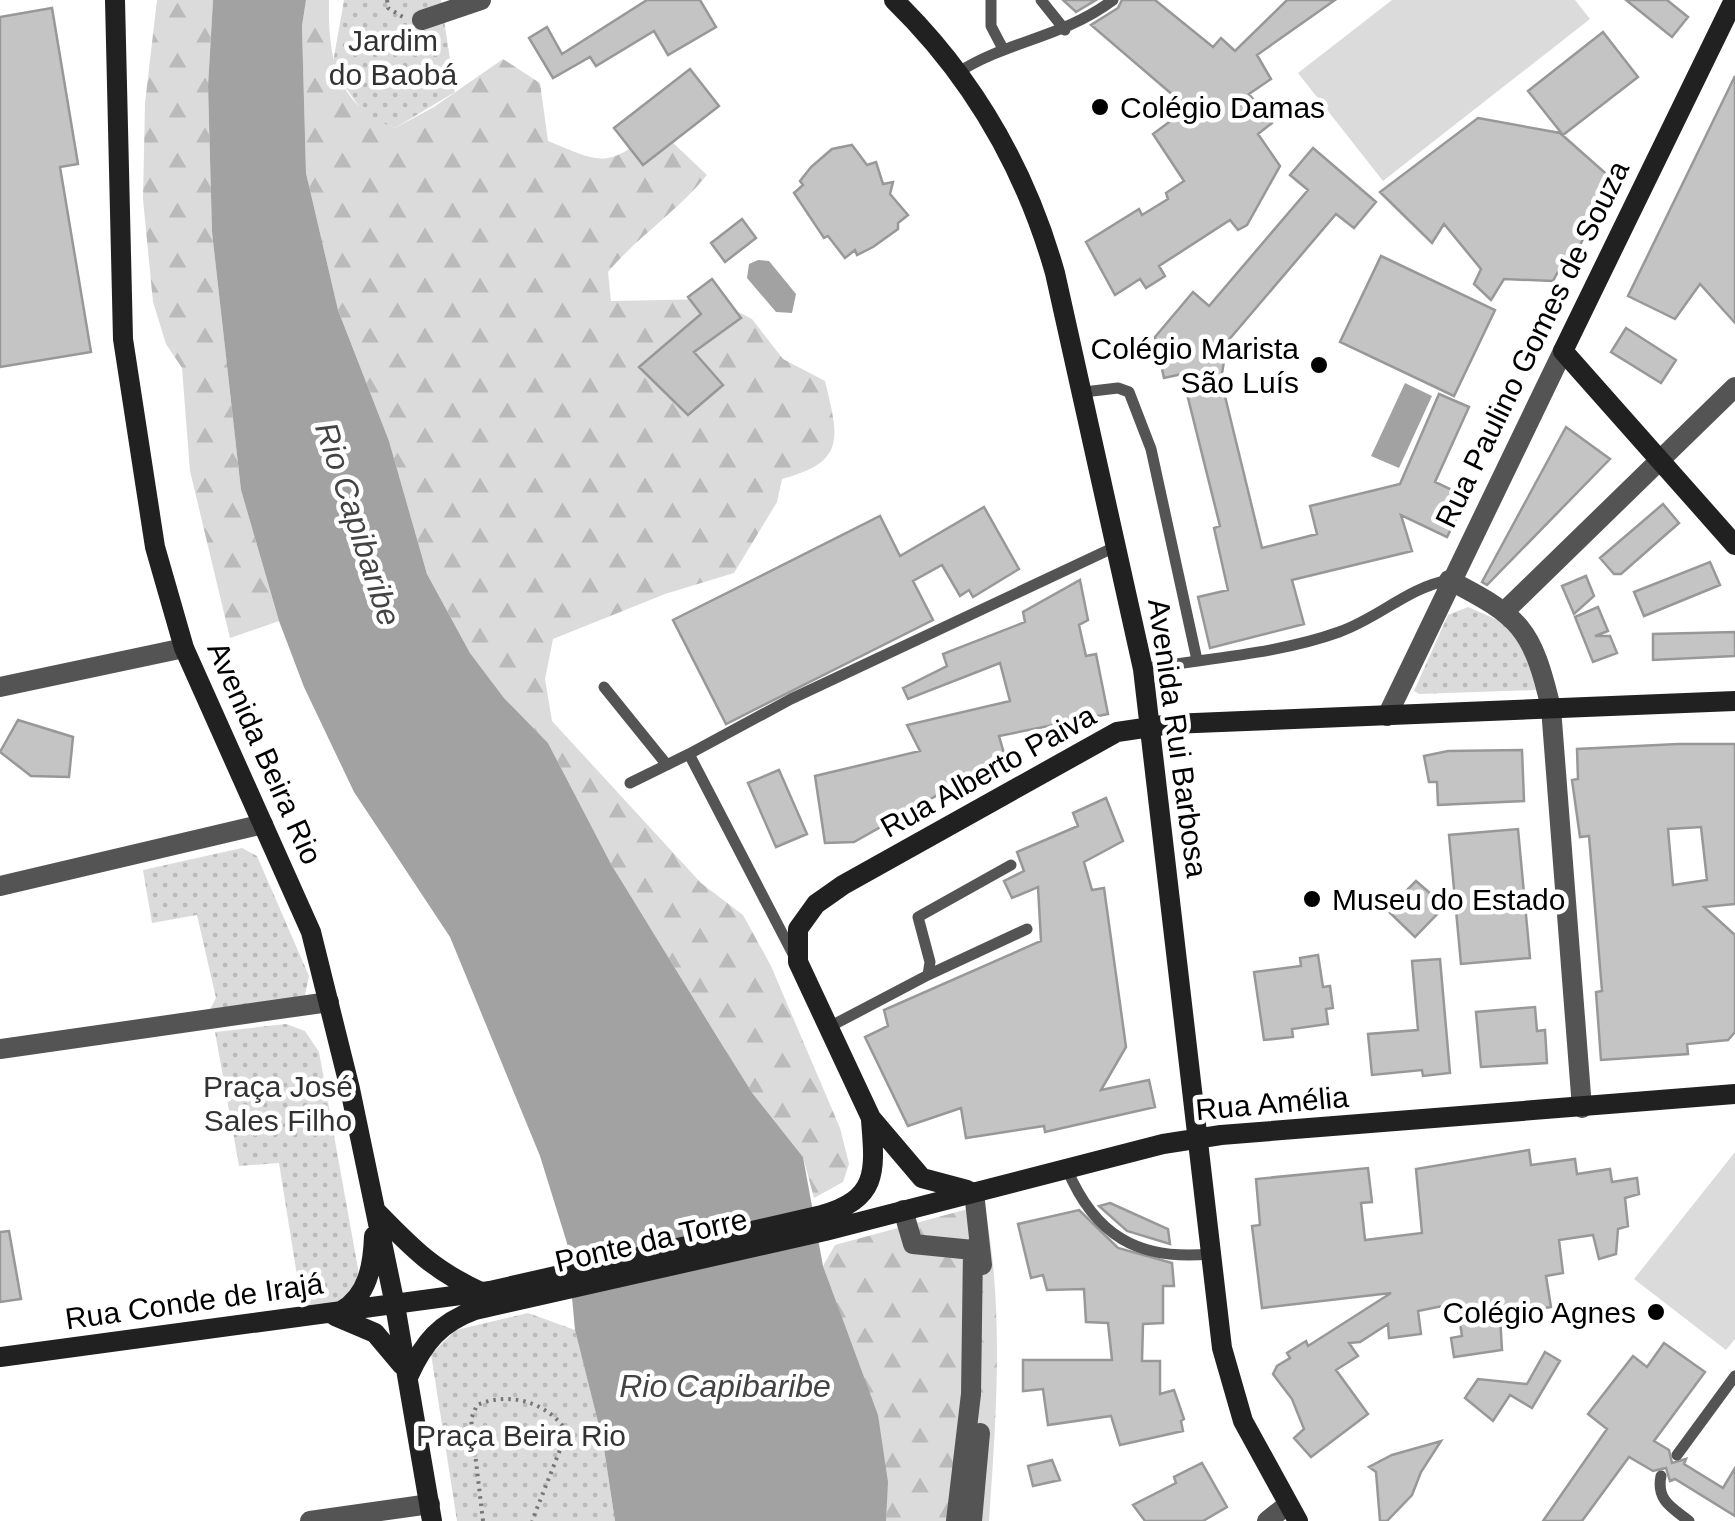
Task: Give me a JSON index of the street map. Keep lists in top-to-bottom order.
{
  "streets": {
    "main road": [
      "Rua Paulino Gomes de Souza",
      "Avenida Rui Barbosa",
      "Avenida Beira Rio",
      "Rua Alberto Paiva",
      "Rua Amélia",
      "Ponte da Torre",
      "Rua Conde de Irajá"
    ]
  },
  "crossings": [
    ["Rua Paulino Gomes de Souza", "Rua Alberto Paiva"],
    ["Avenida Rui Barbosa", "Rua Alberto Paiva"],
    ["Avenida Rui Barbosa", "Rua Amélia"],
    ["Avenida Beira Rio", "Rua Conde de Irajá"],
    ["Rua Amélia", "Ponte da Torre"]
  ],
  "water": ["Rio Capibaribe"],
  "parks": ["Jardim do Baobá", "Praça José Sales Filho", "Praça Beira Rio"],
  "places": [
    "Colégio Damas",
    "Colégio Marista São Luís",
    "Museu do Estado",
    "Colégio Agnes"
  ]
}
